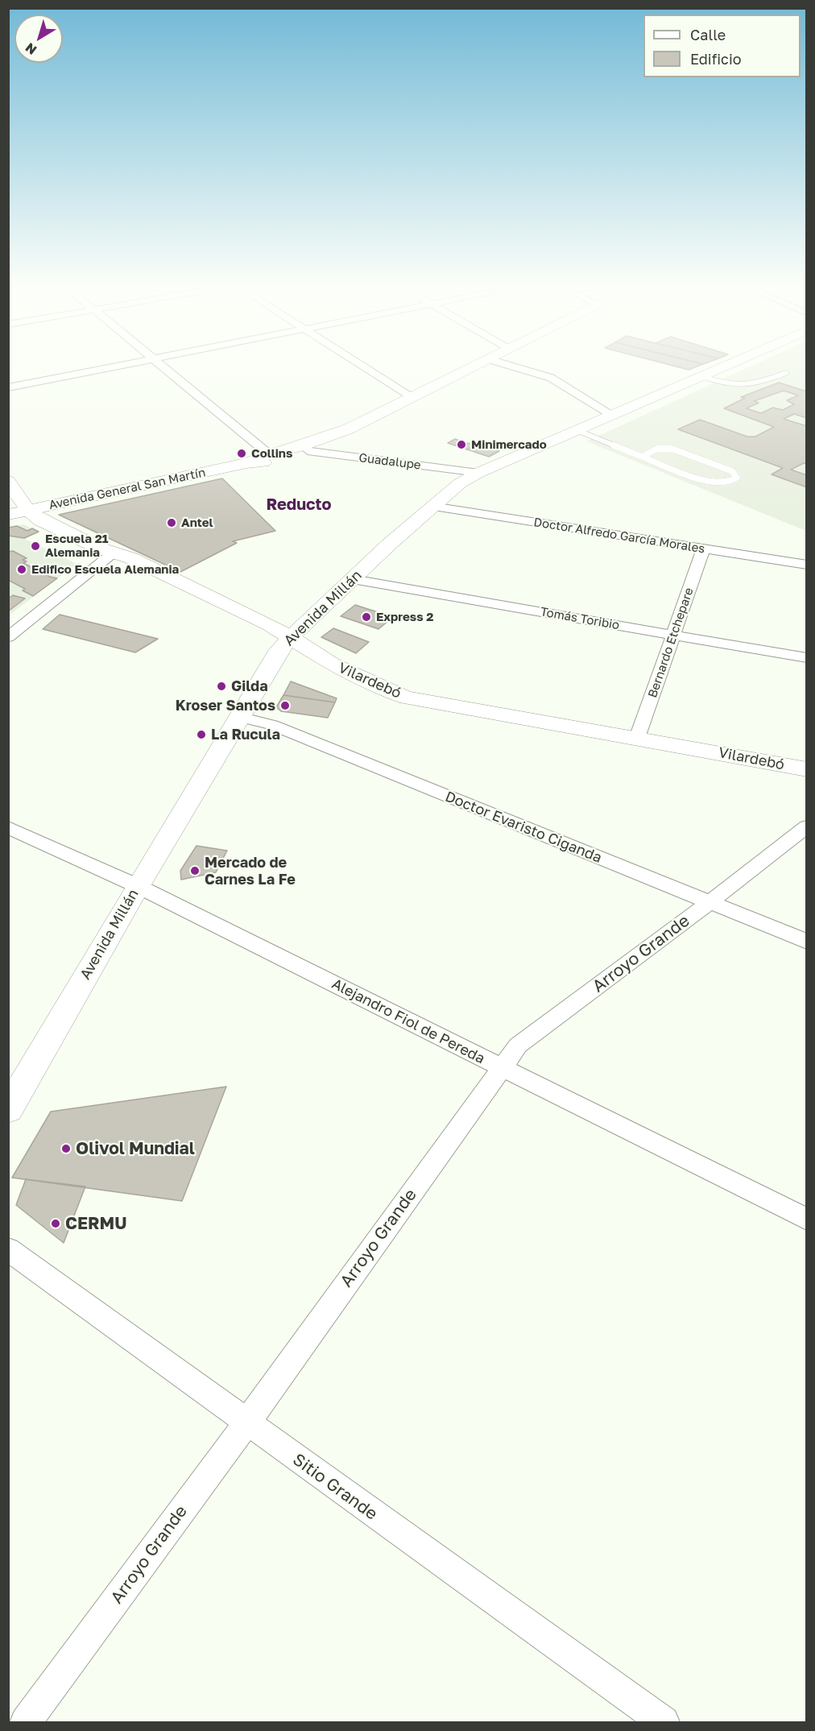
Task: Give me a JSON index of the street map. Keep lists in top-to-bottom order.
{
  "streets": {
    "main road": ["Avenida General San Martín", "Avenida Millán", "Vilardebó"],
    "street": [
      "Guadalupe",
      "Doctor Alfredo García Morales",
      "Tomás Toribio",
      "Bernardo Etchepare",
      "Doctor Evaristo Ciganda",
      "Arroyo Grande",
      "Alejandro Fiol de Pereda",
      "Sitio Grande"
    ]
  },
  "crossings": [
    ["Guadalupe", "Avenida General San Martín"],
    ["Guadalupe", "Avenida Millán"],
    ["Avenida General San Martín", "Vilardebó"],
    ["Doctor Alfredo García Morales", "Avenida Millán"],
    ["Doctor Alfredo García Morales", "Bernardo Etchepare"],
    ["Avenida Millán", "Tomás Toribio"],
    ["Avenida Millán", "Vilardebó"],
    ["Avenida Millán", "Doctor Evaristo Ciganda"],
    ["Avenida Millán", "Alejandro Fiol de Pereda"],
    ["Tomás Toribio", "Bernardo Etchepare"],
    ["Bernardo Etchepare", "Vilardebó"],
    ["Doctor Evaristo Ciganda", "Arroyo Grande"],
    ["Arroyo Grande", "Alejandro Fiol de Pereda"],
    ["Arroyo Grande", "Sitio Grande"]
  ],
  "districts": ["Reducto"],
  "places": [
    "Minimercado",
    "Collins",
    "Antel",
    "Escuela 21 Alemania",
    "Edifico Escuela Alemania",
    "Express 2",
    "Gilda",
    "Kroser Santos",
    "La Rucula",
    "Mercado de Carnes La Fe",
    "Olivol Mundial",
    "CERMU"
  ],
  "legend": ["Calle", "Edificio"],
  "north": "bottom left"
}
